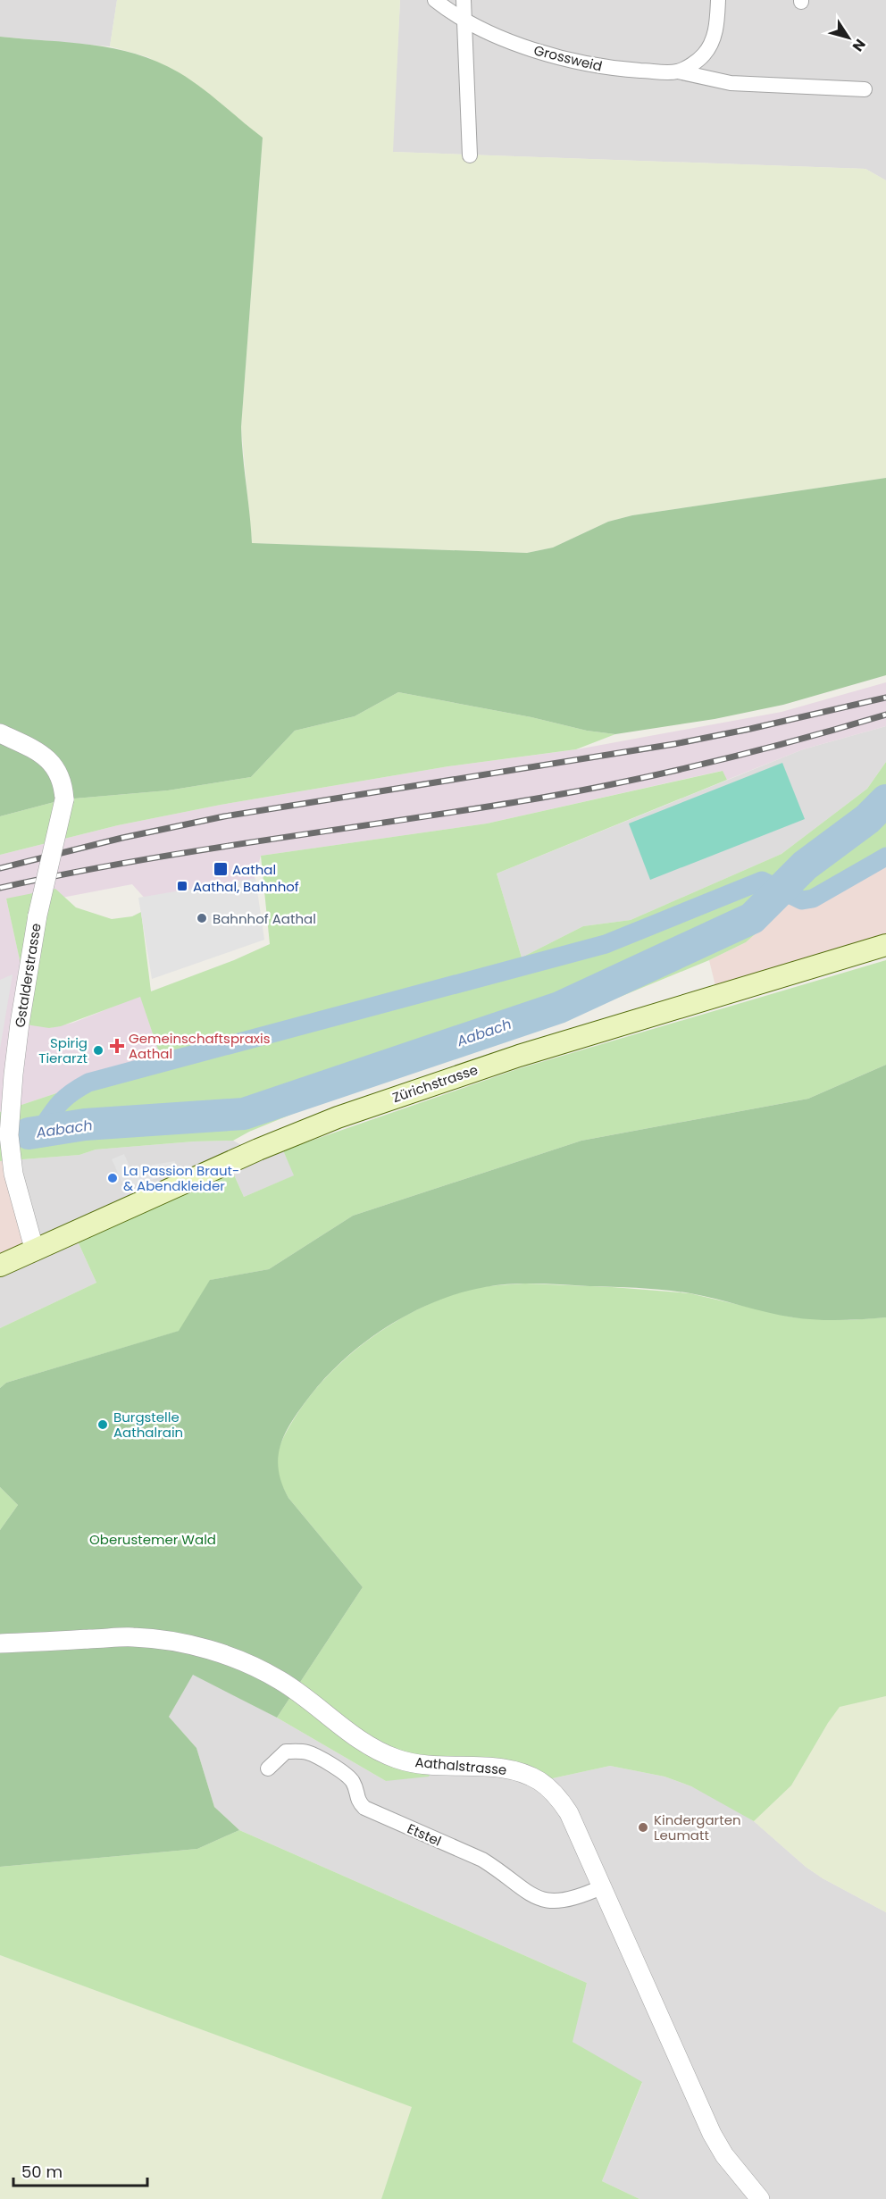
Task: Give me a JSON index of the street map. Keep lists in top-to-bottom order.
{
  "streets": {
    "main road": ["Zürichstrasse"],
    "street": [
      "Grossweid",
      "Gstalderstrasse",
      "Aathalstrasse",
      "Etstel"
    ]
  },
  "crossings": [
    ["Gstalderstrasse", "Zürichstrasse"],
    ["Aathalstrasse", "Etstel"]
  ],
  "water": ["Aabach"],
  "parks": ["Oberustemer Wald"],
  "places": {
    "transit": ["Aathal", "Aathal, Bahnhof"],
    "other": [
      "Bahnhof Aathal",
      "Spirig Tierarzt",
      "La Passion Braut- & Abendkleider",
      "Burgstelle Aathalrain",
      "Kindergarten Leumatt"
    ],
    "health": ["Gemeinschaftspraxis Aathal"]
  },
  "scale_bar": "50 m",
  "north": "bottom right"
}
